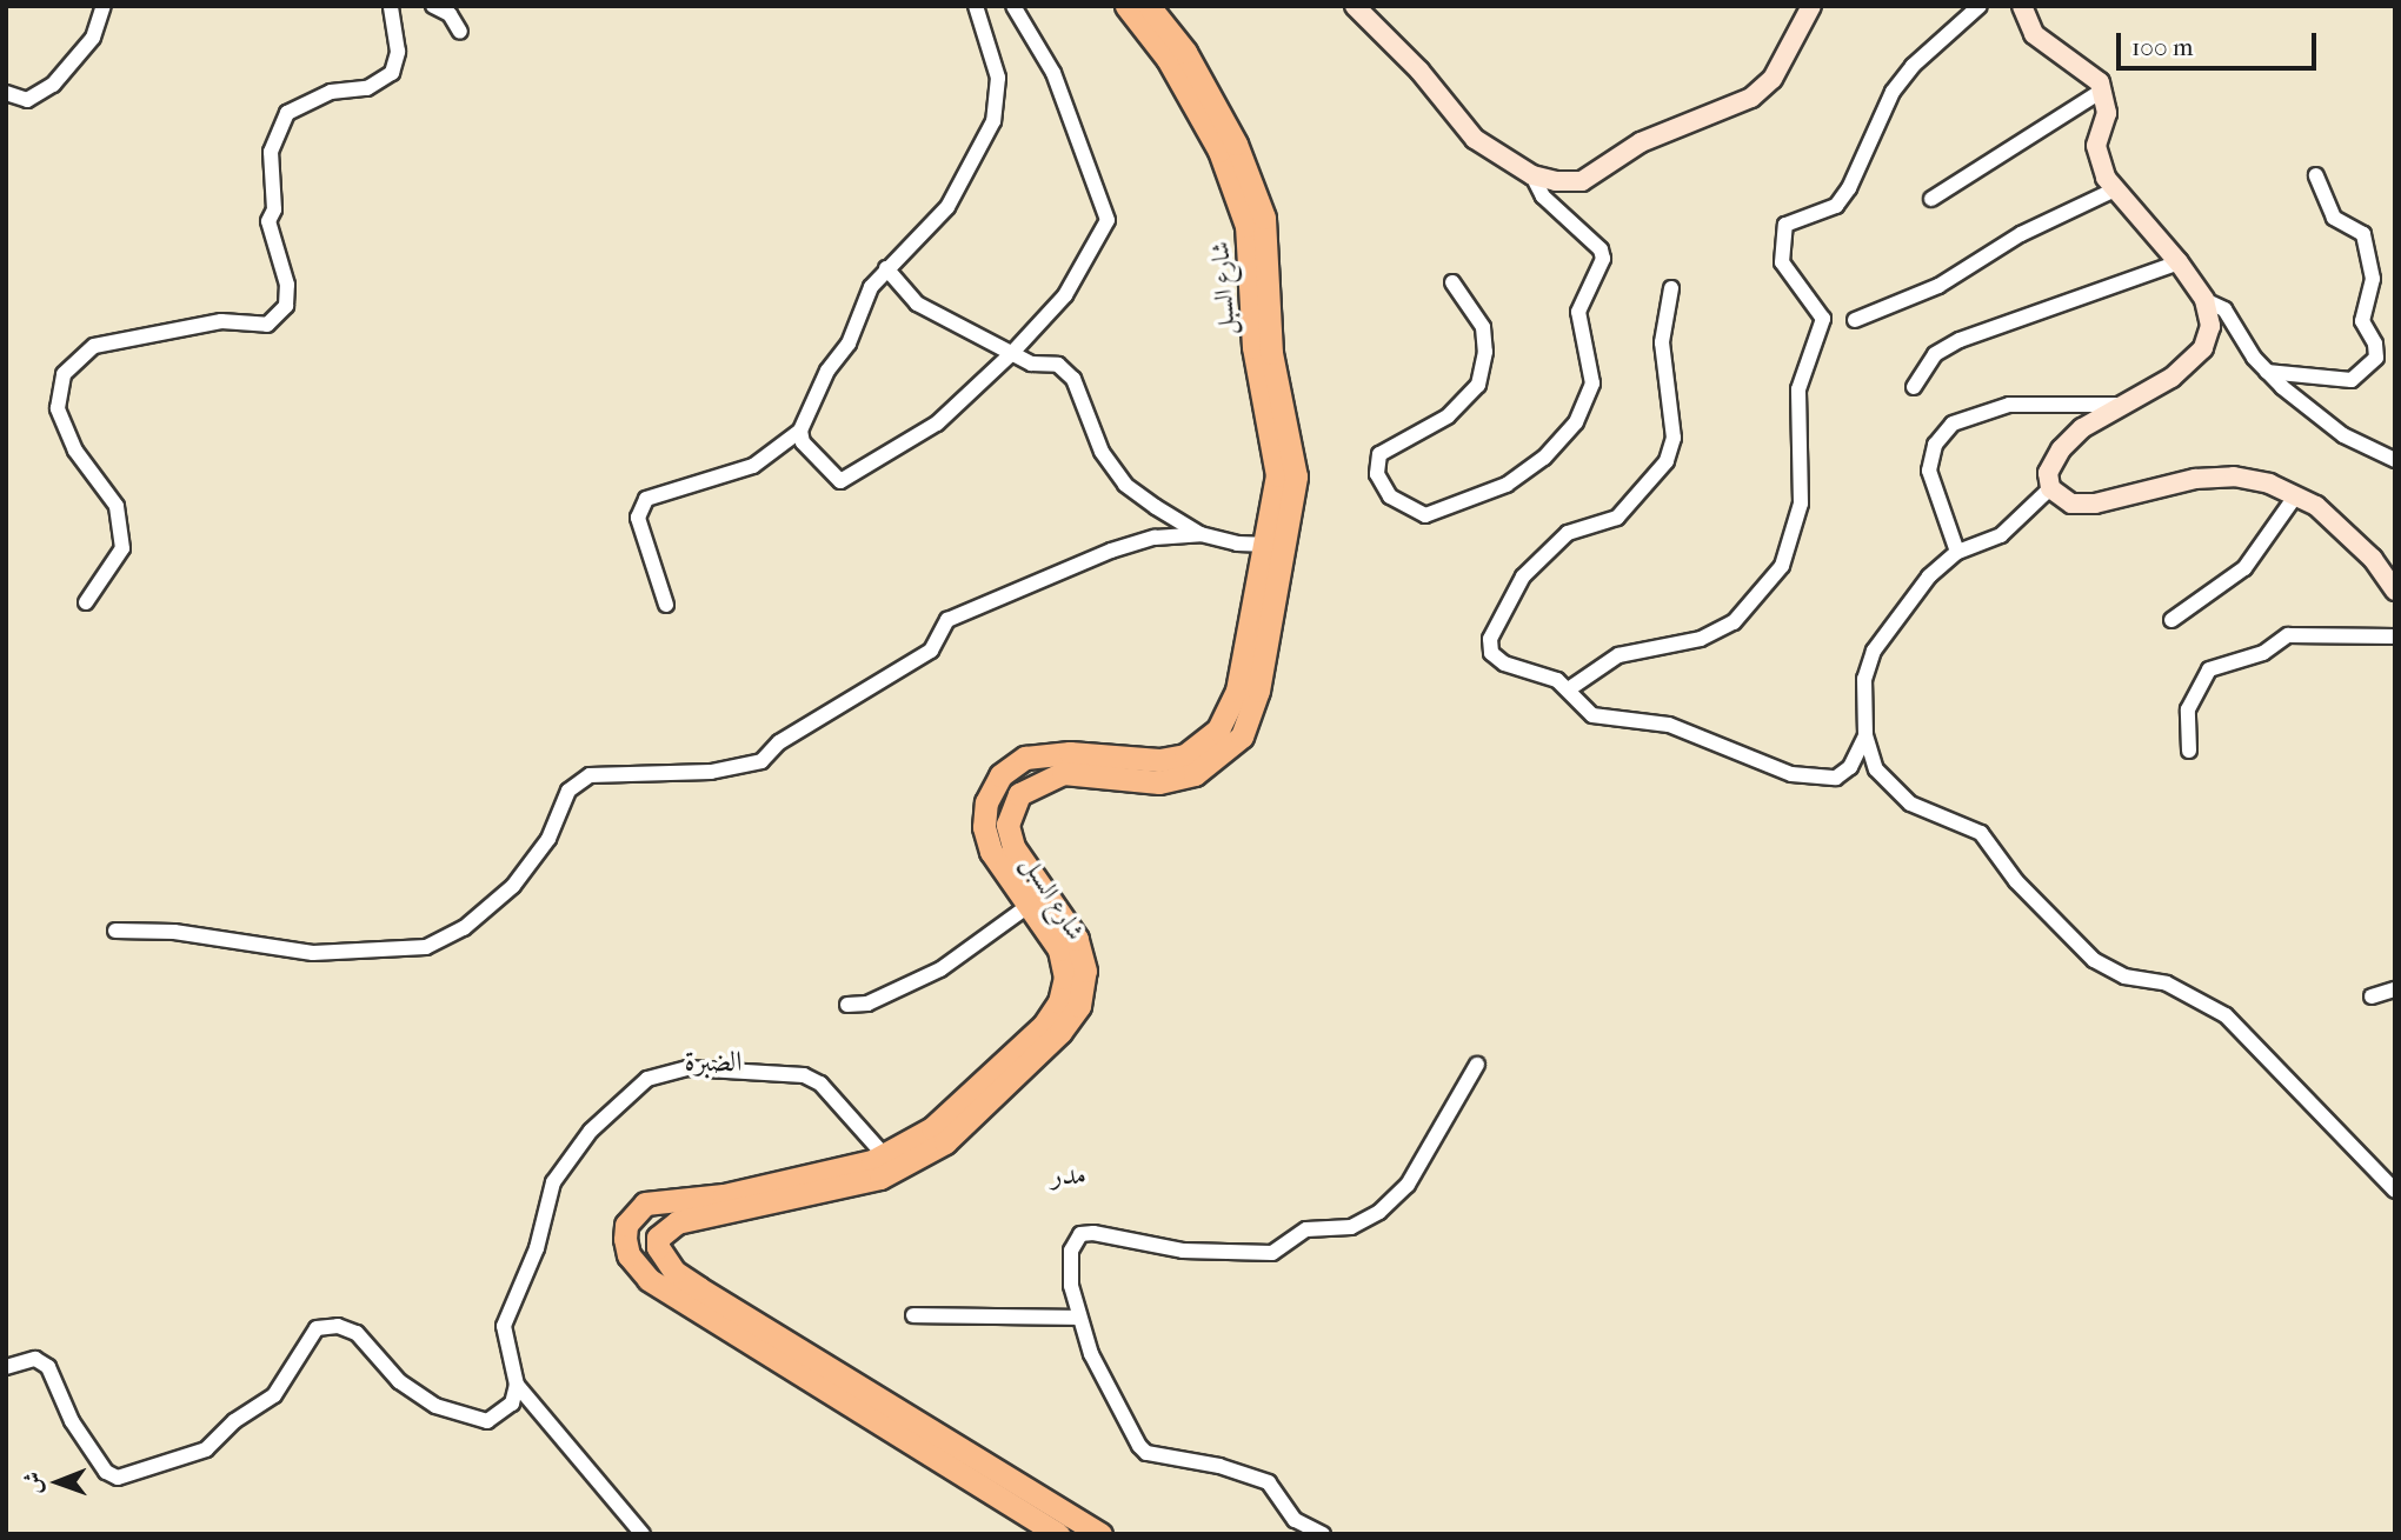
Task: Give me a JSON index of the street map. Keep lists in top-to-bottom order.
{
  "streets": {
    "main road": ["شارع السبل"]
  },
  "districts": ["الضبرة", "مدر"],
  "scale_bar": "100 m",
  "north": "left"
}
